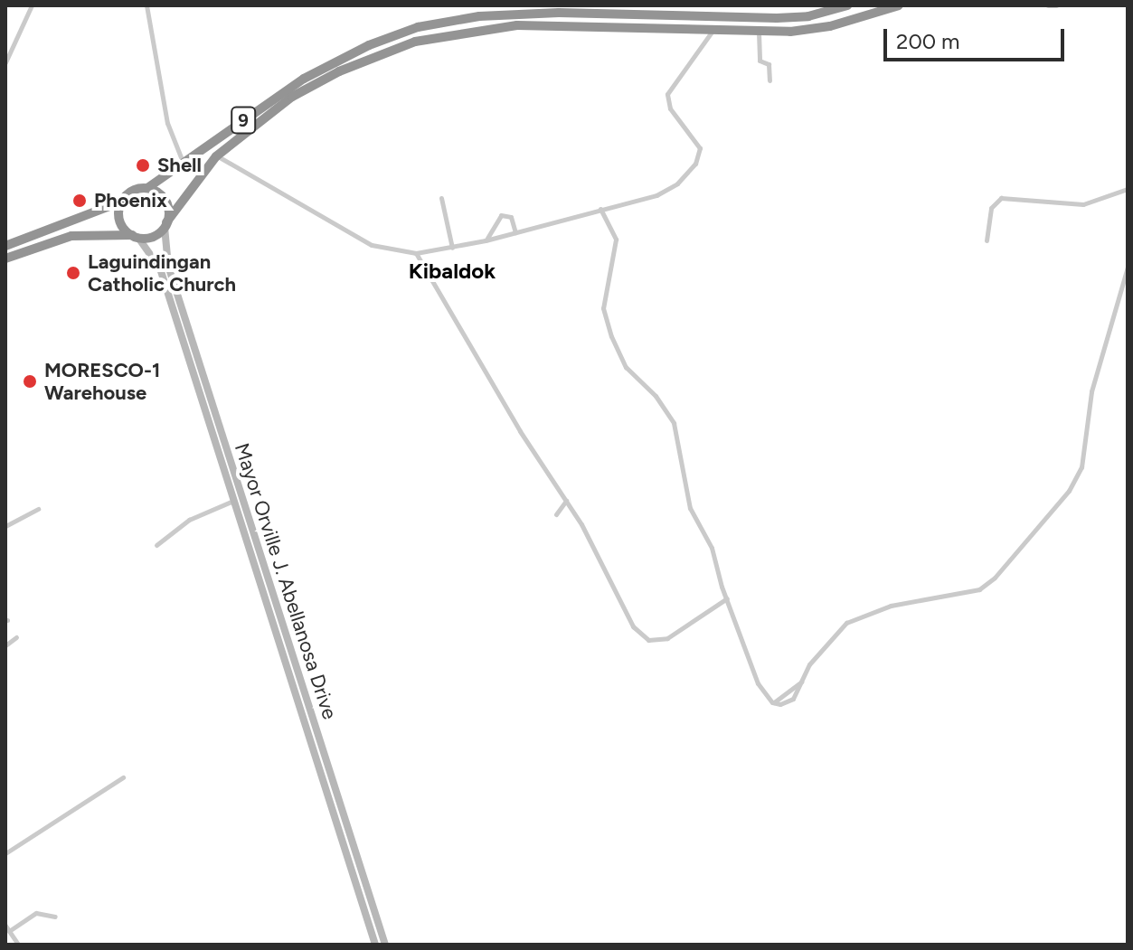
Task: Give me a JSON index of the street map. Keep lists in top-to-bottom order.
{
  "streets": {
    "highway": ["9"],
    "main road": ["Mayor Orville J. Abellanosa Drive"]
  },
  "crossings": [
    ["9", "Mayor Orville J. Abellanosa Drive"]
  ],
  "districts": ["Kibaldok"],
  "places": [
    "Shell",
    "Phoenix",
    "Laguindingan Catholic Church",
    "MORESCO-1 Warehouse"
  ],
  "scale_bar": "200 m"
}
